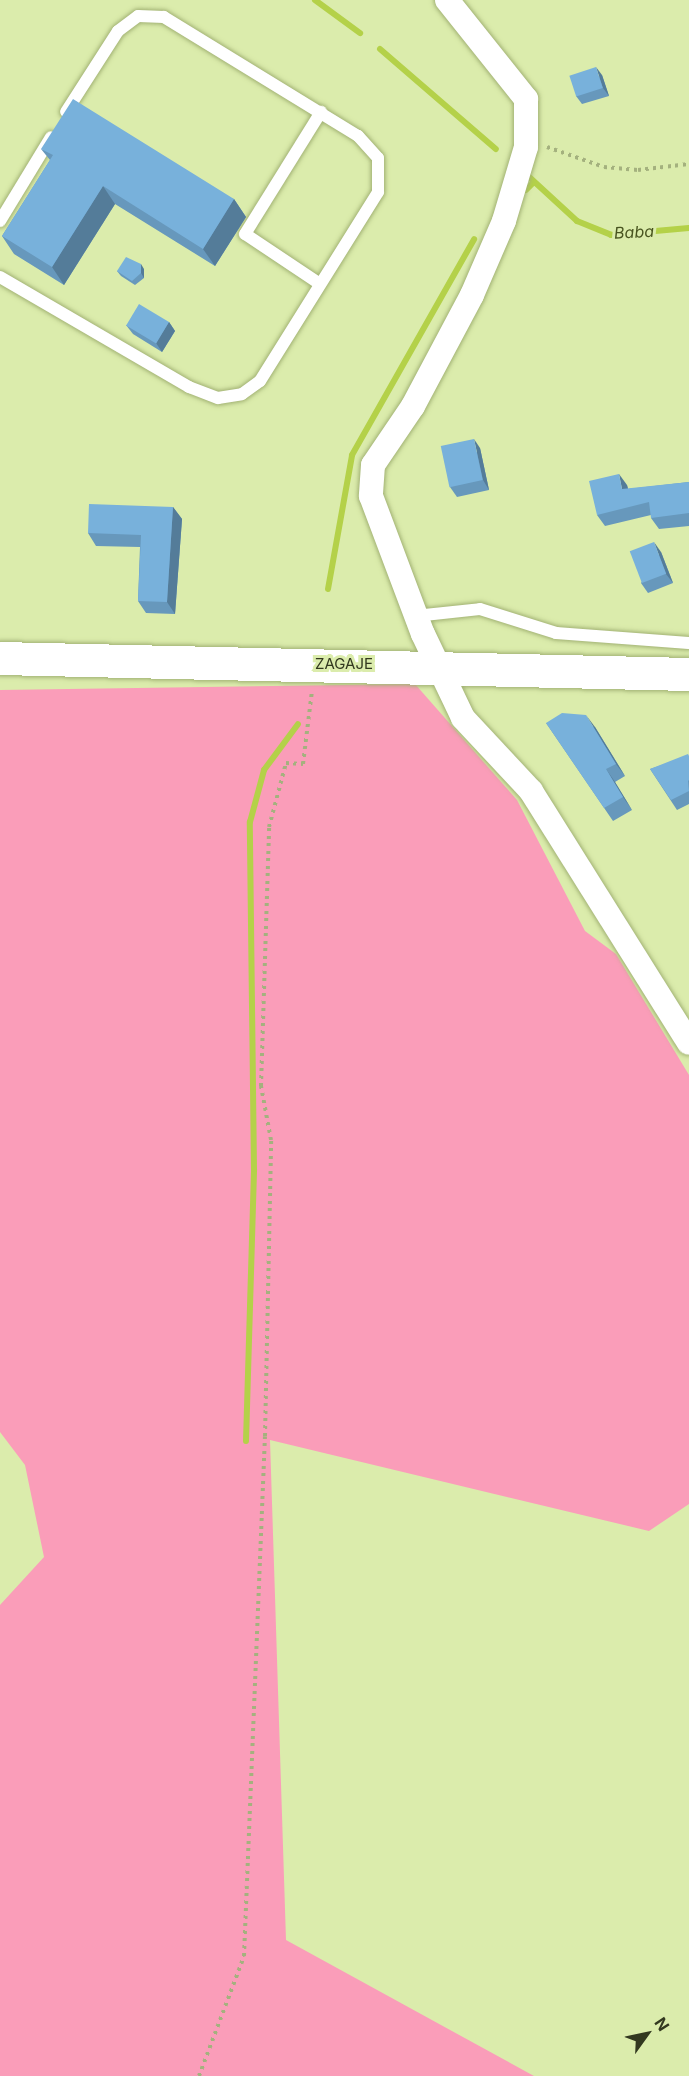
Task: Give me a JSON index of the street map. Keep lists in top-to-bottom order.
{
  "streets": {
    "main road": ["ZAGAJE"]
  },
  "water": ["Baba"],
  "north": "top right"
}
